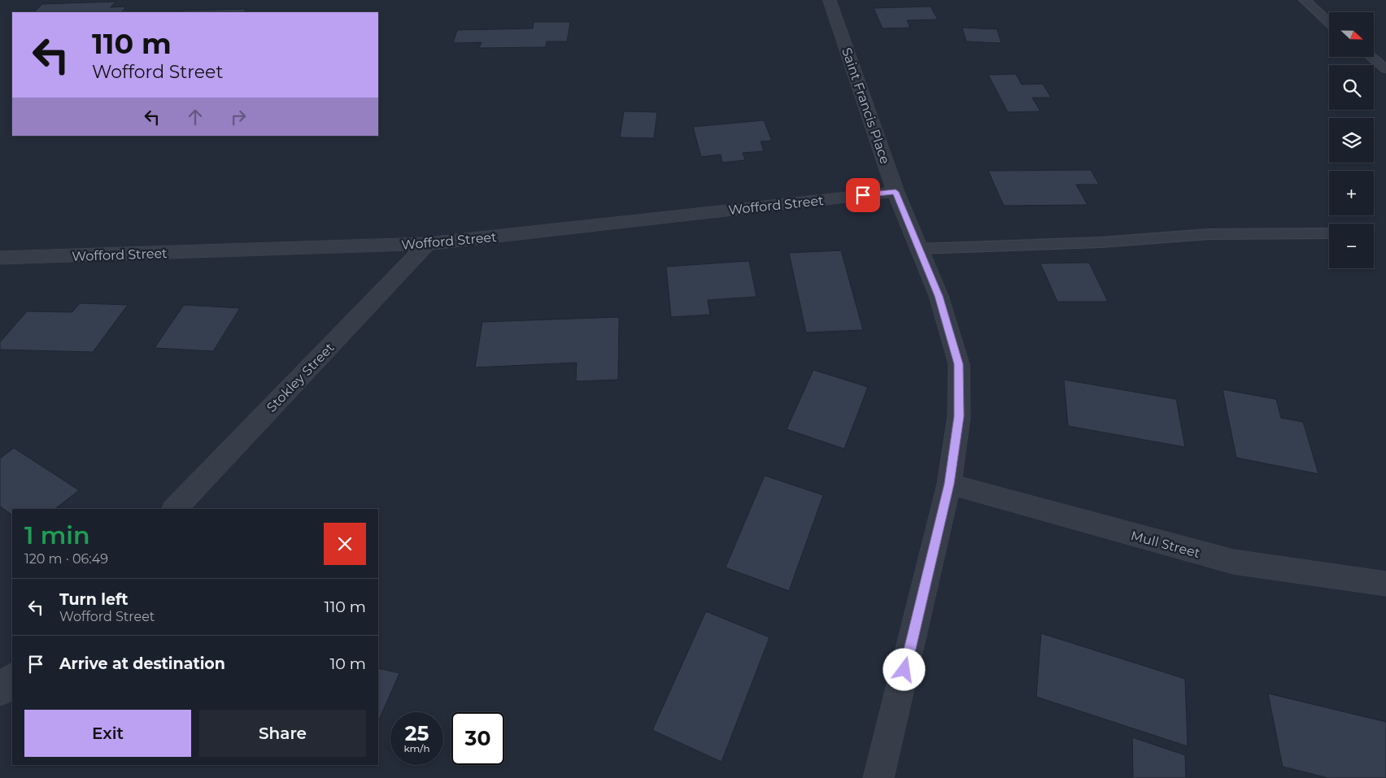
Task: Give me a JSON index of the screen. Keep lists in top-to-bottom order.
{
  "streets": {
    "street": [
      "Saint Francis Place",
      "Wofford Street",
      "Stokley Street",
      "Mull Street"
    ]
  },
  "crossings": [
    ["Saint Francis Place", "Wofford Street"],
    ["Saint Francis Place", "Mull Street"],
    ["Wofford Street", "Stokley Street"]
  ],
  "north": "right",
  "page": {
    "map_buttons": ["+", "−"],
    "turn": ["110 m", "Wofford Street"],
    "heading": ["1 min", "120 m · 06:49"],
    "list": [
      {
        "name": "Turn left",
        "note": "Wofford Street",
        "value": "110 m"
      },
      {
        "name": "Arrive at destination",
        "value": "10 m"
      }
    ],
    "buttons": ["Exit", "Share"],
    "speed": "25 km/h",
    "limit": "30"
  }
}
